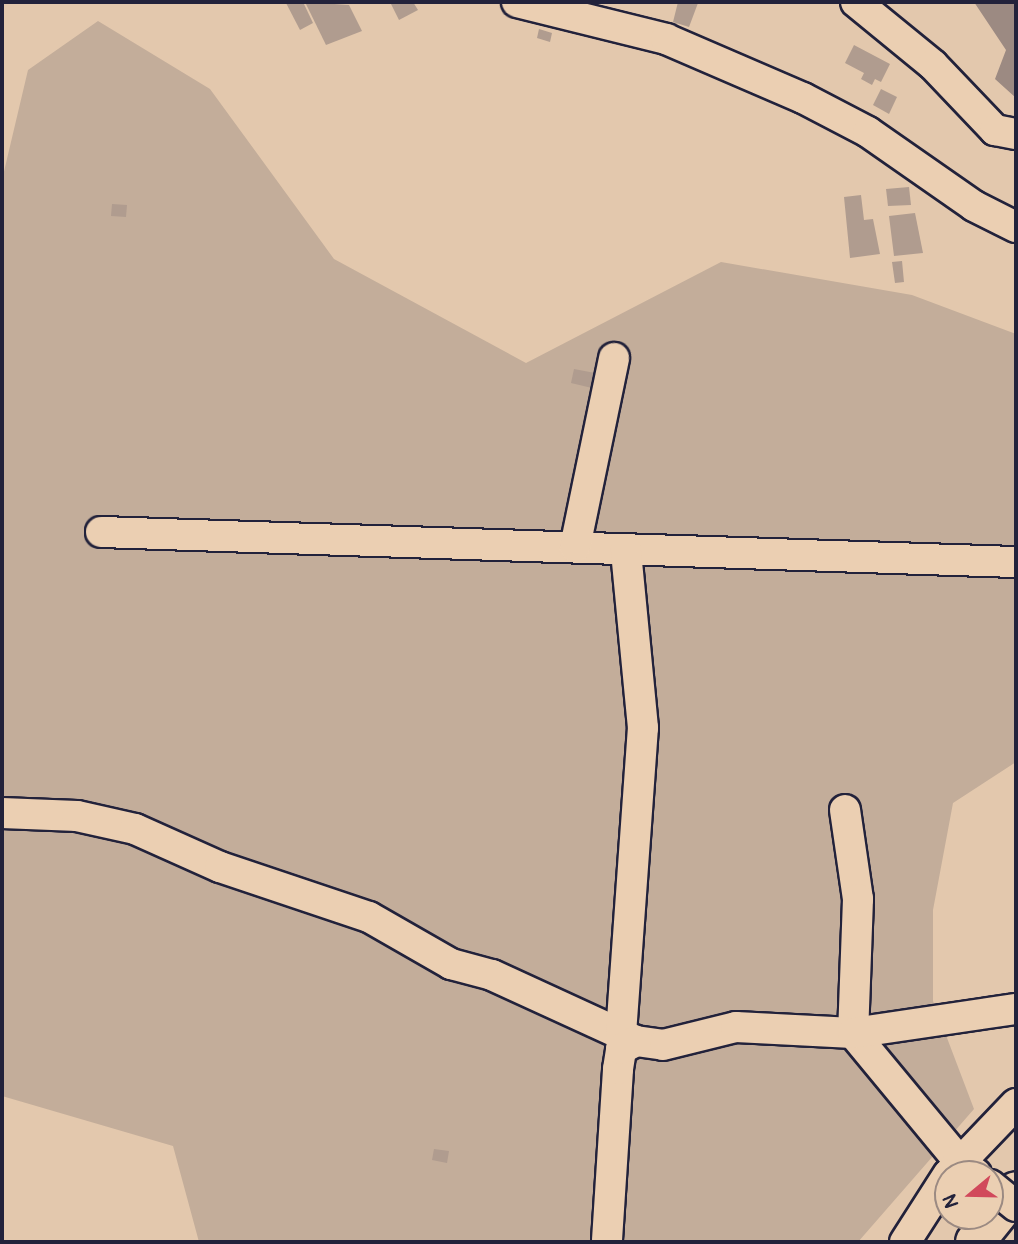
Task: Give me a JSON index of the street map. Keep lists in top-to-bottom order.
{
  "north": "left"
}
